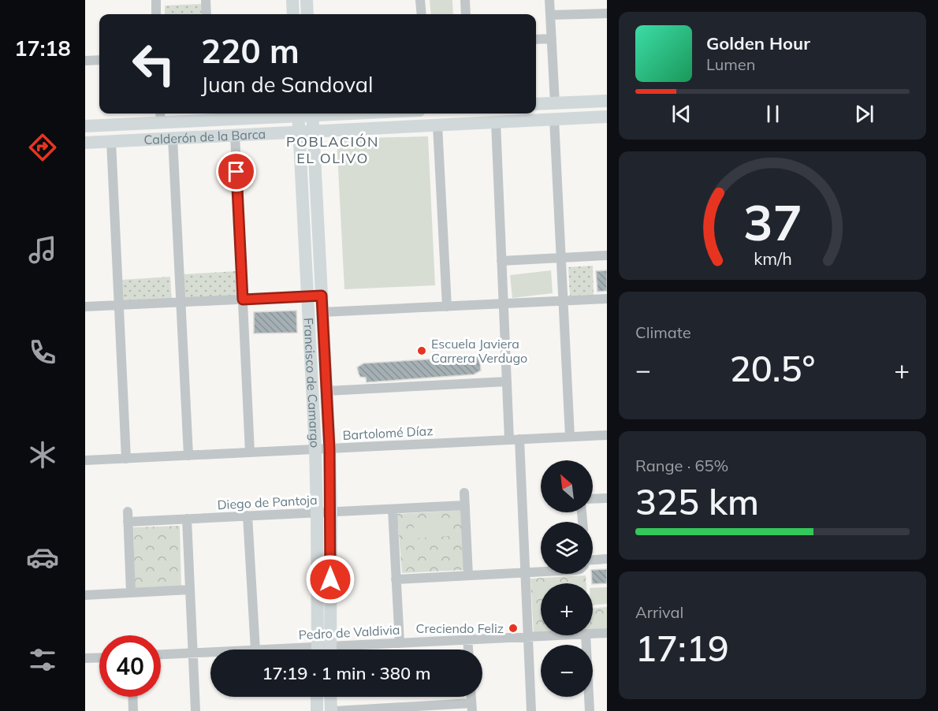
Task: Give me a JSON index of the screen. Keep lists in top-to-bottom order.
{
  "streets": {
    "street": [
      "Calderón de la Barca",
      "Francisco de Camargo",
      "Bartolomé Díaz",
      "Diego de Pantoja",
      "Pedro de Valdivia"
    ]
  },
  "crossings": [
    ["Calderón de la Barca", "Francisco de Camargo"],
    ["Francisco de Camargo", "Bartolomé Díaz"],
    ["Francisco de Camargo", "Diego de Pantoja"]
  ],
  "districts": ["POBLACIÓN EL OLIVO"],
  "places": ["Escuela Javiera Carrera Verdugo", "Creciendo Feliz"],
  "north": "top left",
  "page": {
    "tabs": "17:18",
    "turn": ["220 m", "Juan de Sandoval"],
    "song": ["Golden Hour", "Lumen"],
    "tile": [
      "Climate",
      ["Range · 65%", "325 km"],
      ["Arrival", "17:19"]
    ],
    "heat": ["−", "20.5°", "+"],
    "map_buttons": ["+", "−"],
    "limit": "40",
    "trip": "17:19 · 1 min · 380 m",
    "gauge": ["37", "km/h"]
  }
}
